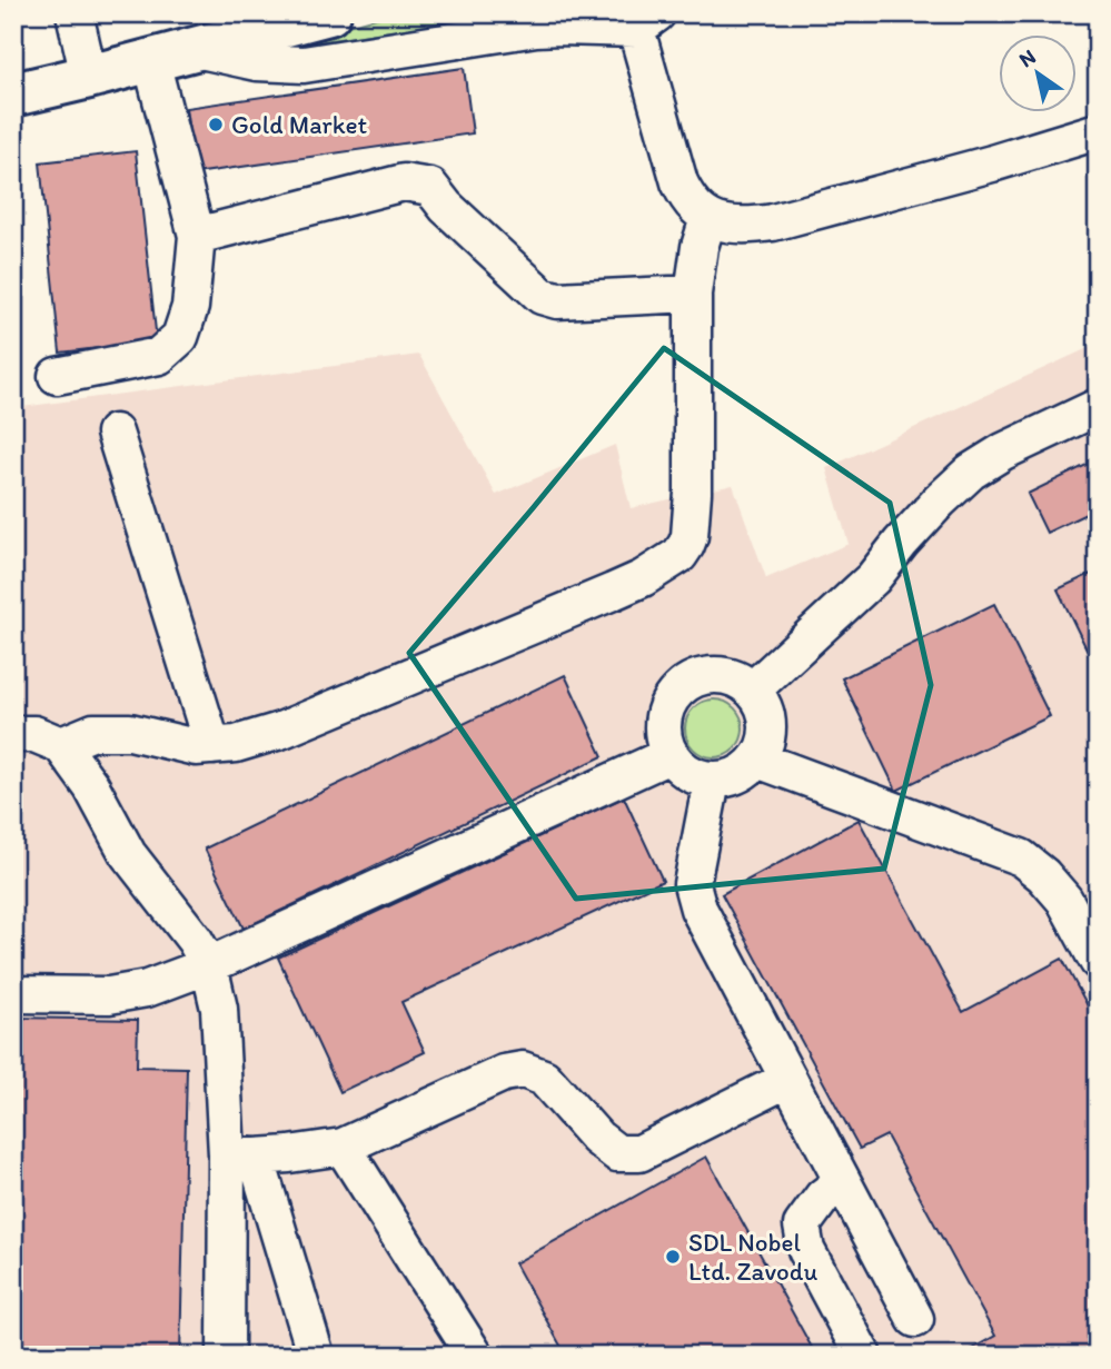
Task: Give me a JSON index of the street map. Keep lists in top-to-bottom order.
{
  "places": ["Gold Market", "SDL Nobel Ltd. Zavodu"],
  "north": "top left"
}
